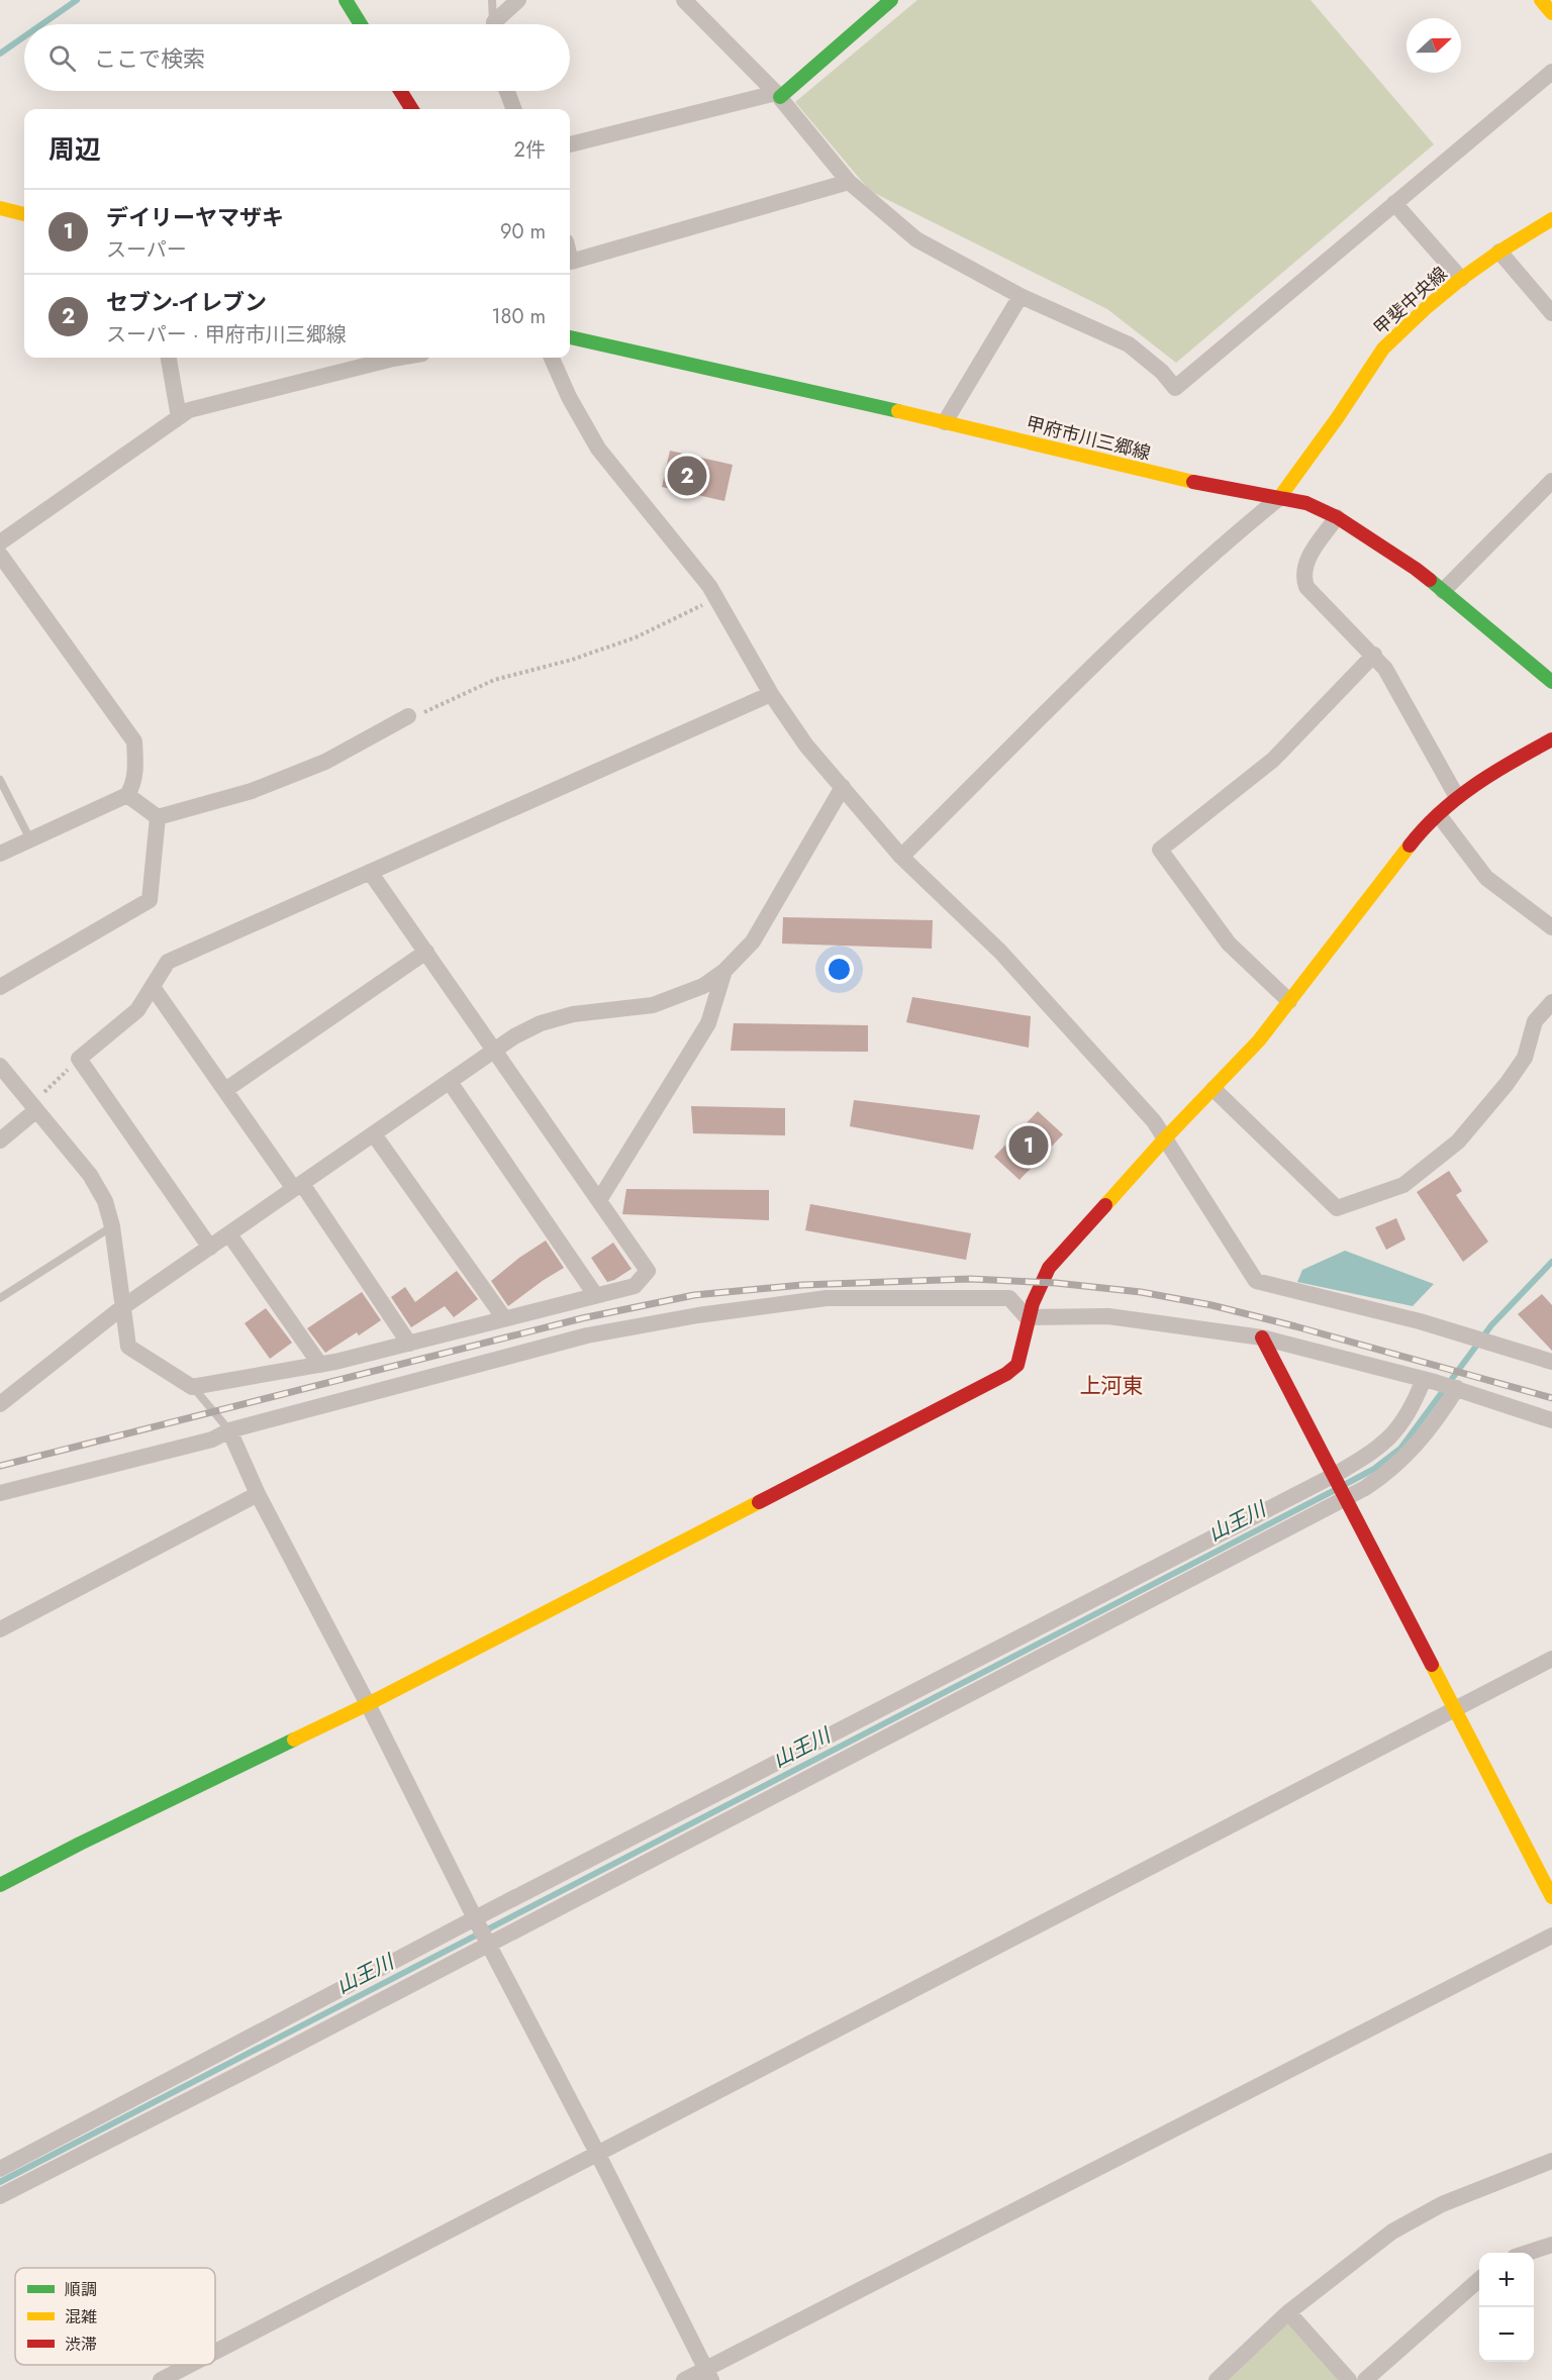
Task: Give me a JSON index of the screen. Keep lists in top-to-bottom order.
{
  "streets": {
    "street": ["甲斐中央線", "甲府市川三郷線"]
  },
  "crossings": [
    ["甲斐中央線", "甲府市川三郷線"]
  ],
  "districts": ["上河東"],
  "water": ["山王川"],
  "legend": ["順調", "混雑", "渋滞"],
  "north": "right",
  "page": {
    "search": "ここで検索",
    "heading": ["周辺", "2件"],
    "list": [
      {
        "mark": "1",
        "name": "デイリーヤマザキ",
        "note": "スーパー",
        "value": "90 m"
      },
      {
        "mark": "2",
        "name": "セブン-イレブン",
        "note": "スーパー · 甲府市川三郷線",
        "value": "180 m"
      }
    ],
    "pins": ["2", "1"],
    "map_buttons": ["+", "−"]
  }
}
